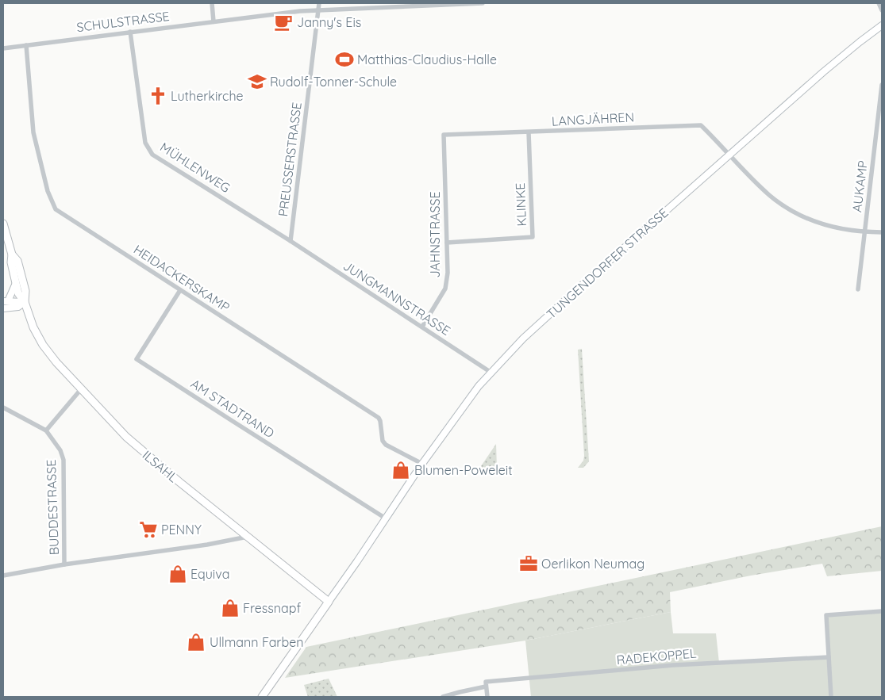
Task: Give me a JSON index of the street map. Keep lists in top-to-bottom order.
{
  "streets": {
    "main road": ["TUNGENDORFER STRASSE", "ILSAHL"],
    "street": [
      "SCHULSTRASSE",
      "LANGJÄHREN",
      "PREUSSERSTRASSE",
      "MÜHLENWEG",
      "AUKAMP",
      "KLINKE",
      "JAHNSTRASSE",
      "HEIDACKERSKAMP",
      "JUNGMANNSTRASSE",
      "AM STADTRAND",
      "BUDDESTRASSE",
      "RADEKOPPEL"
    ]
  },
  "crossings": [
    ["SCHULSTRASSE", "PREUSSERSTRASSE"],
    ["SCHULSTRASSE", "MÜHLENWEG"],
    ["SCHULSTRASSE", "HEIDACKERSKAMP"],
    ["LANGJÄHREN", "AUKAMP"],
    ["LANGJÄHREN", "KLINKE"],
    ["LANGJÄHREN", "JAHNSTRASSE"],
    ["LANGJÄHREN", "TUNGENDORFER STRASSE"],
    ["PREUSSERSTRASSE", "MÜHLENWEG"],
    ["PREUSSERSTRASSE", "JUNGMANNSTRASSE"],
    ["MÜHLENWEG", "JUNGMANNSTRASSE"],
    ["KLINKE", "JAHNSTRASSE"],
    ["JAHNSTRASSE", "JUNGMANNSTRASSE"],
    ["TUNGENDORFER STRASSE", "HEIDACKERSKAMP"],
    ["TUNGENDORFER STRASSE", "JUNGMANNSTRASSE"],
    ["TUNGENDORFER STRASSE", "AM STADTRAND"],
    ["TUNGENDORFER STRASSE", "ILSAHL"],
    ["HEIDACKERSKAMP", "AM STADTRAND"]
  ],
  "places": {
    "cafe": ["Janny's Eis"],
    "sports": ["Matthias-Claudius-Halle"],
    "school or university": ["Rudolf-Tonner-Schule"],
    "church": ["Lutherkirche"],
    "shop": [
      "Blumen-Poweleit",
      "Equiva",
      "Fressnapf",
      "Ullmann Farben"
    ],
    "supermarket": ["PENNY"],
    "office": ["Oerlikon Neumag"]
  }
}
